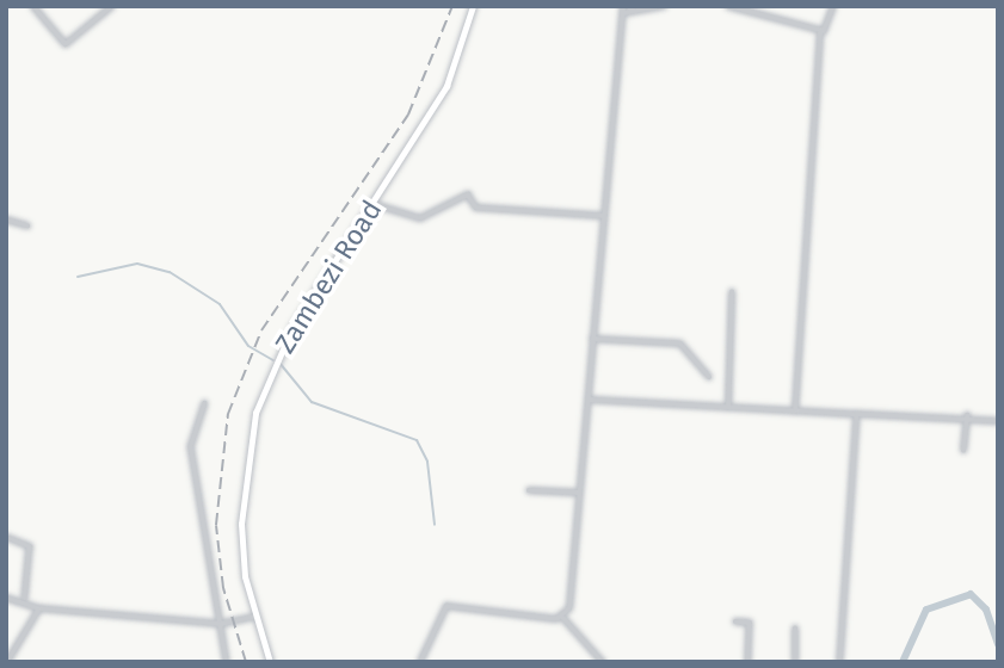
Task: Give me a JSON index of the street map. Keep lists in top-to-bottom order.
{
  "streets": {
    "main road": ["Zambezi Road"]
  }
}
